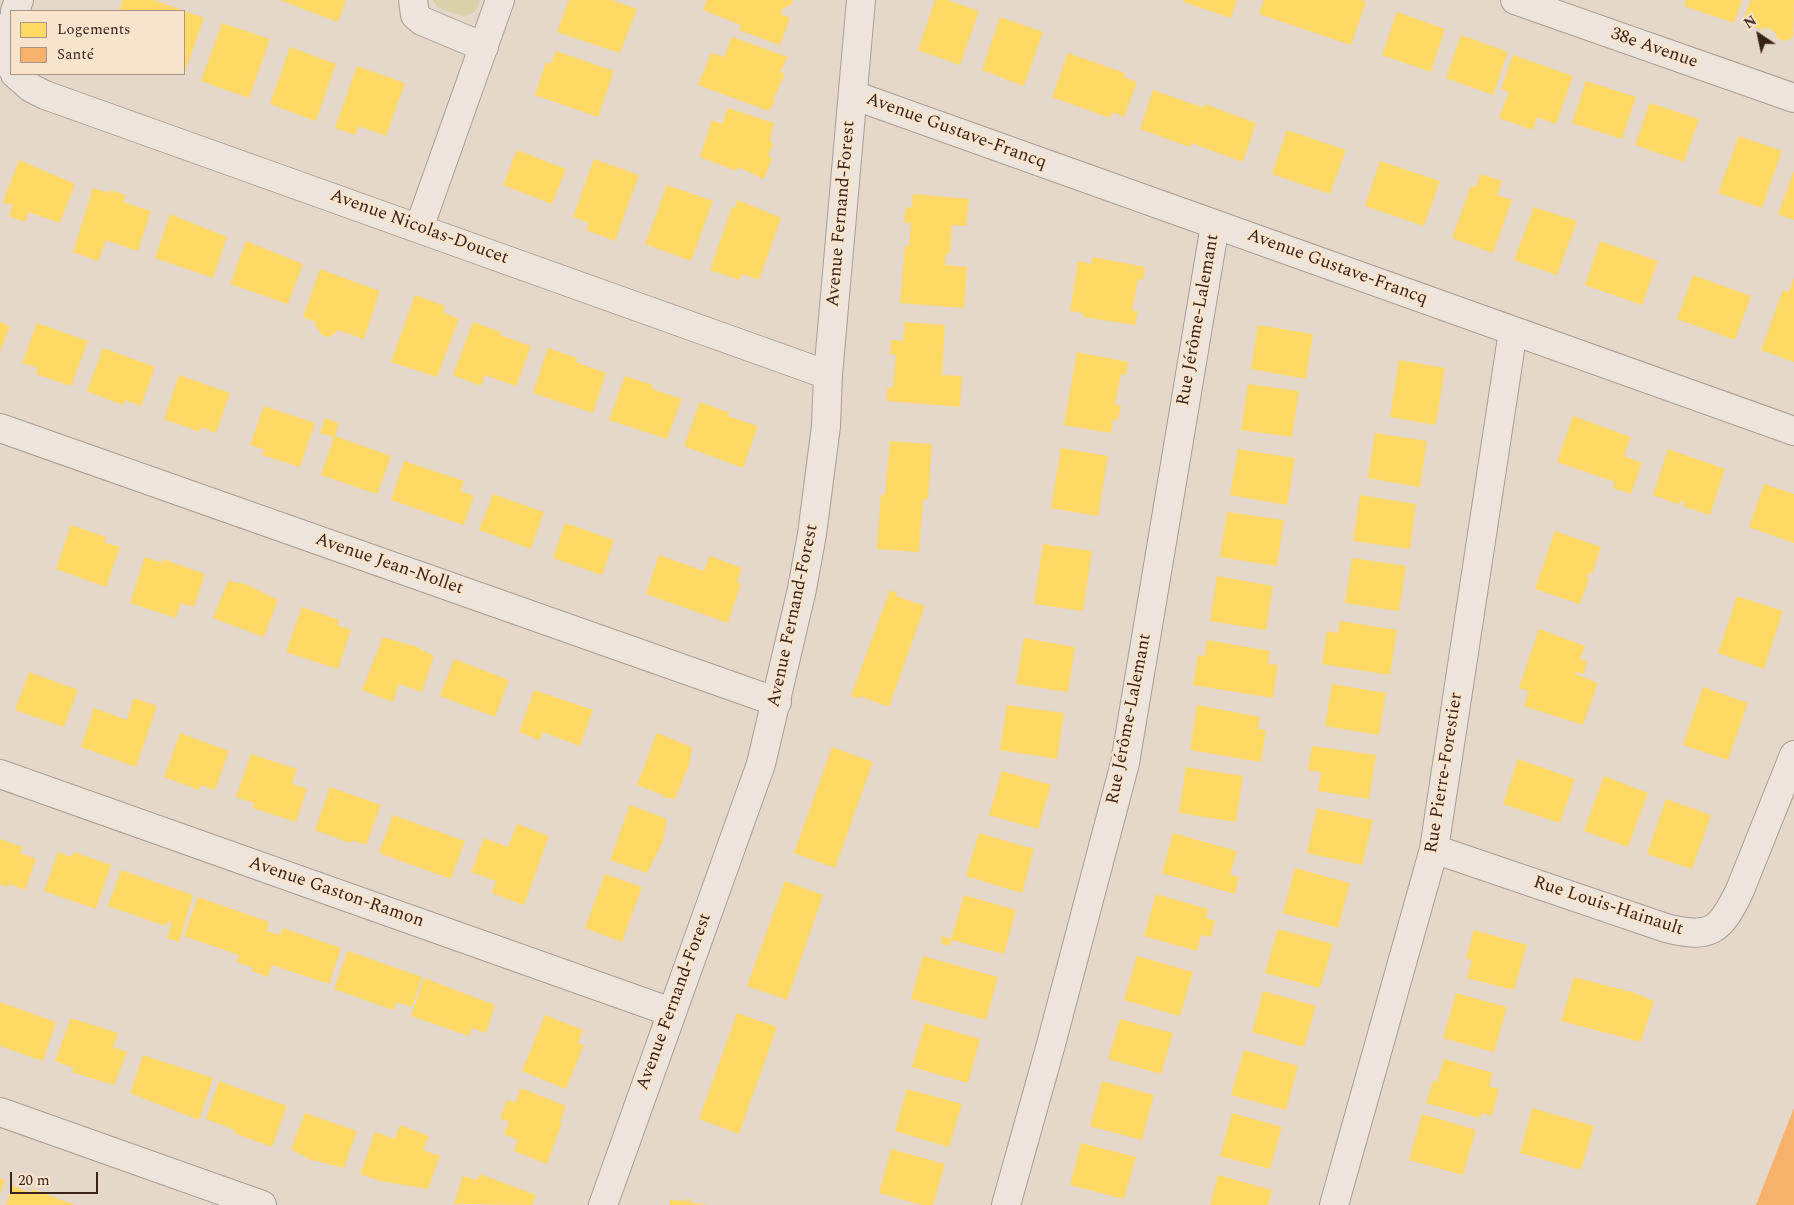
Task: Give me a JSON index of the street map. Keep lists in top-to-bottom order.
{
  "streets": {
    "street": [
      "38e Avenue",
      "Avenue Gustave-Francq",
      "Avenue Fernand-Forest",
      "Avenue Nicolas-Doucet",
      "Rue Jérôme-Lalemant",
      "Avenue Jean-Nollet",
      "Rue Pierre-Forestier",
      "Avenue Gaston-Ramon",
      "Rue Louis-Hainault"
    ]
  },
  "crossings": [
    ["Avenue Gustave-Francq", "Avenue Fernand-Forest"],
    ["Avenue Gustave-Francq", "Rue Jérôme-Lalemant"],
    ["Avenue Gustave-Francq", "Rue Pierre-Forestier"],
    ["Avenue Fernand-Forest", "Avenue Nicolas-Doucet"],
    ["Avenue Fernand-Forest", "Avenue Jean-Nollet"],
    ["Avenue Fernand-Forest", "Avenue Gaston-Ramon"],
    ["Rue Pierre-Forestier", "Rue Louis-Hainault"]
  ],
  "legend": ["Logements", "Santé"],
  "scale_bar": "20 m",
  "north": "top left"
}
